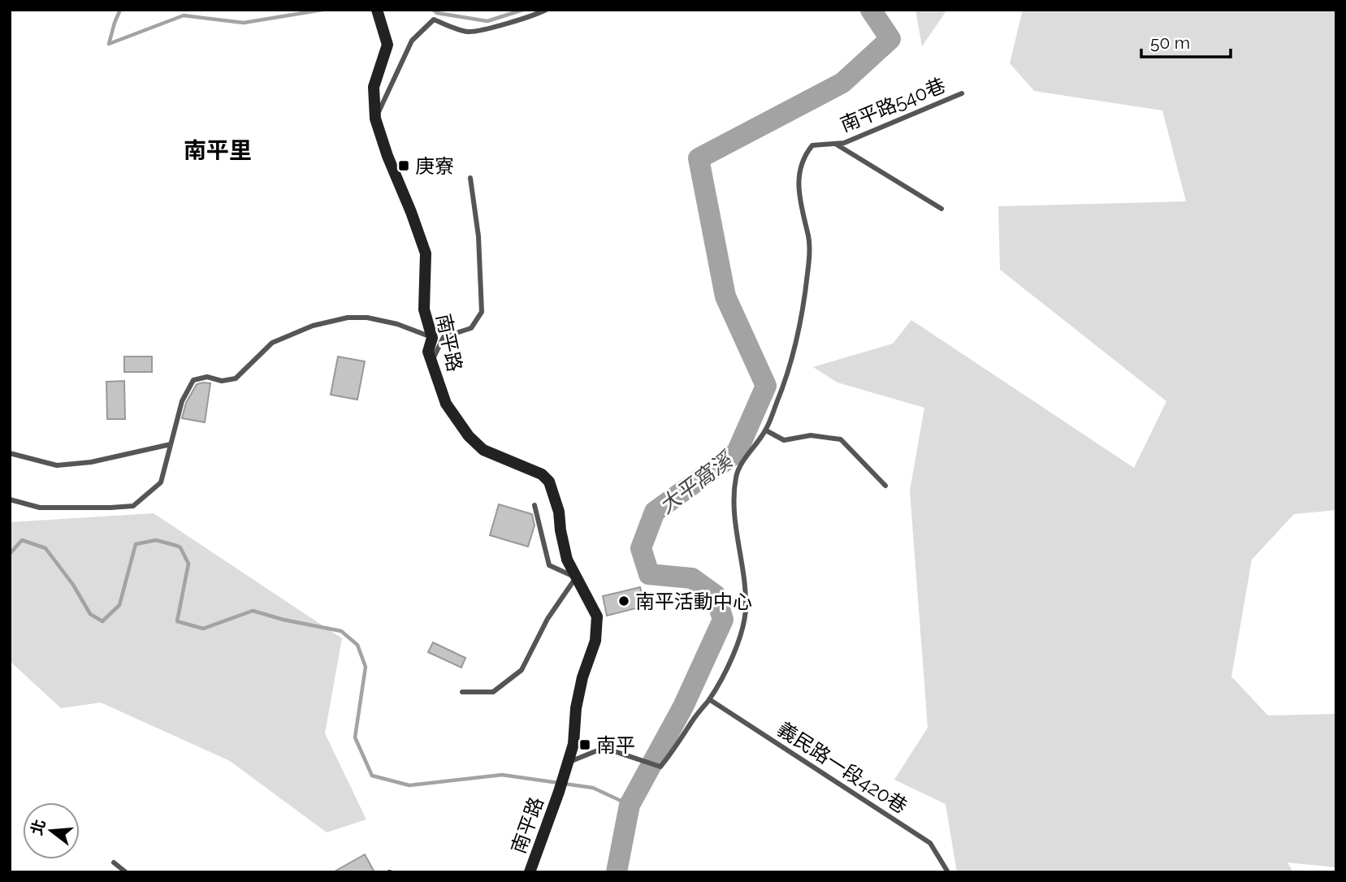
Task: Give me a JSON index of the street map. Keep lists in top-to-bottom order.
{
  "streets": {
    "street": ["南平路"],
    "lane": ["南平路540巷", "義民路一段420巷"]
  },
  "crossings": [
    ["南平路540巷", "南平路"],
    ["南平路540巷", "義民路一段420巷"]
  ],
  "districts": ["南平里"],
  "water": ["大平窩溪"],
  "places": {
    "transit": ["庚寮", "南平"],
    "other": ["南平活動中心"]
  },
  "scale_bar": "50 m",
  "north": "left"
}
